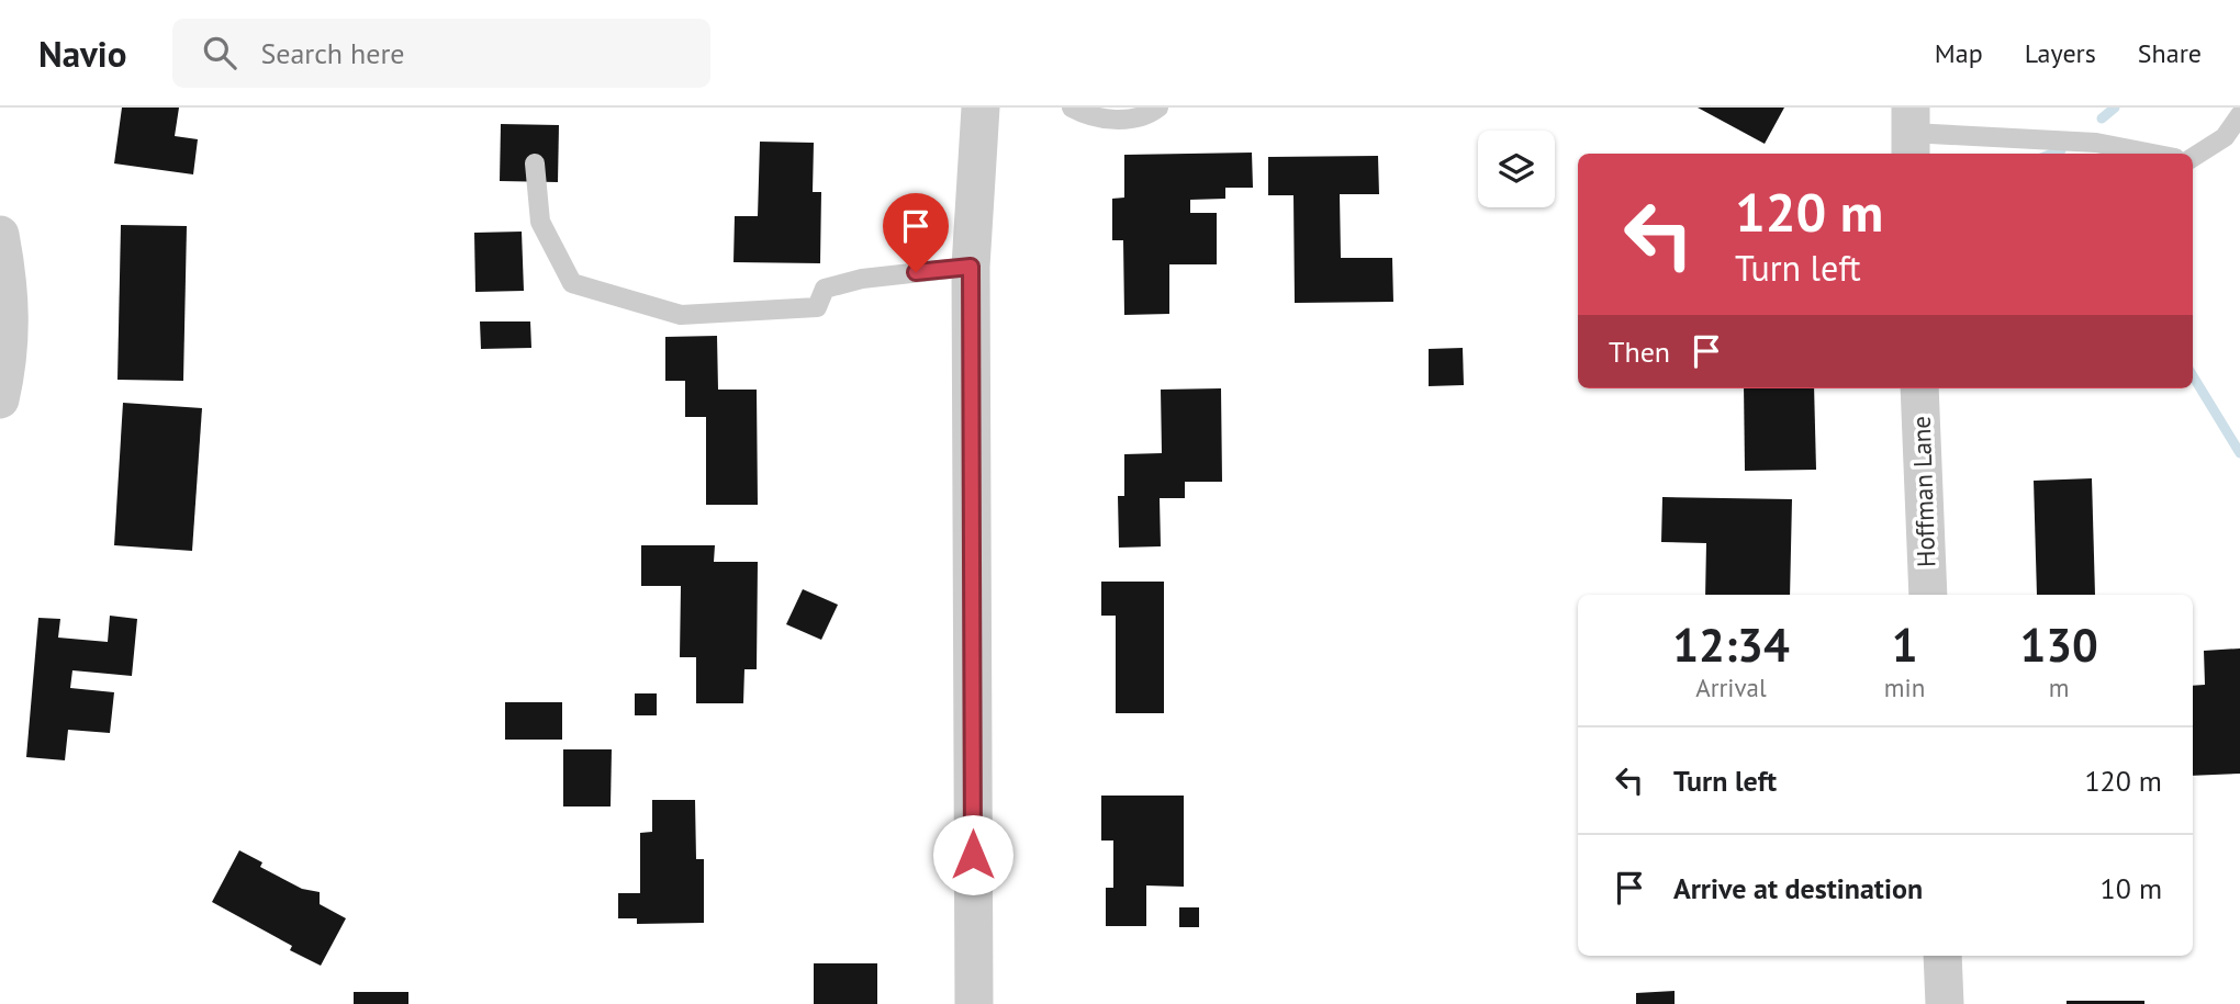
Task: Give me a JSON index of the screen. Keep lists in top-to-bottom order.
{
  "streets": {
    "street": ["Hoffman Lane"]
  },
  "page": {
    "header": "Navio",
    "search": "Search here",
    "nav": ["Map", "Layers", "Share"],
    "turn": ["120 m", "Turn left"],
    "then": "Then",
    "eta": [
      "12:34",
      "Arrival",
      "1",
      "min",
      "130",
      "m"
    ],
    "list": [
      {
        "name": "Turn left",
        "value": "120 m"
      },
      {
        "name": "Arrive at destination",
        "value": "10 m"
      }
    ]
  }
}
